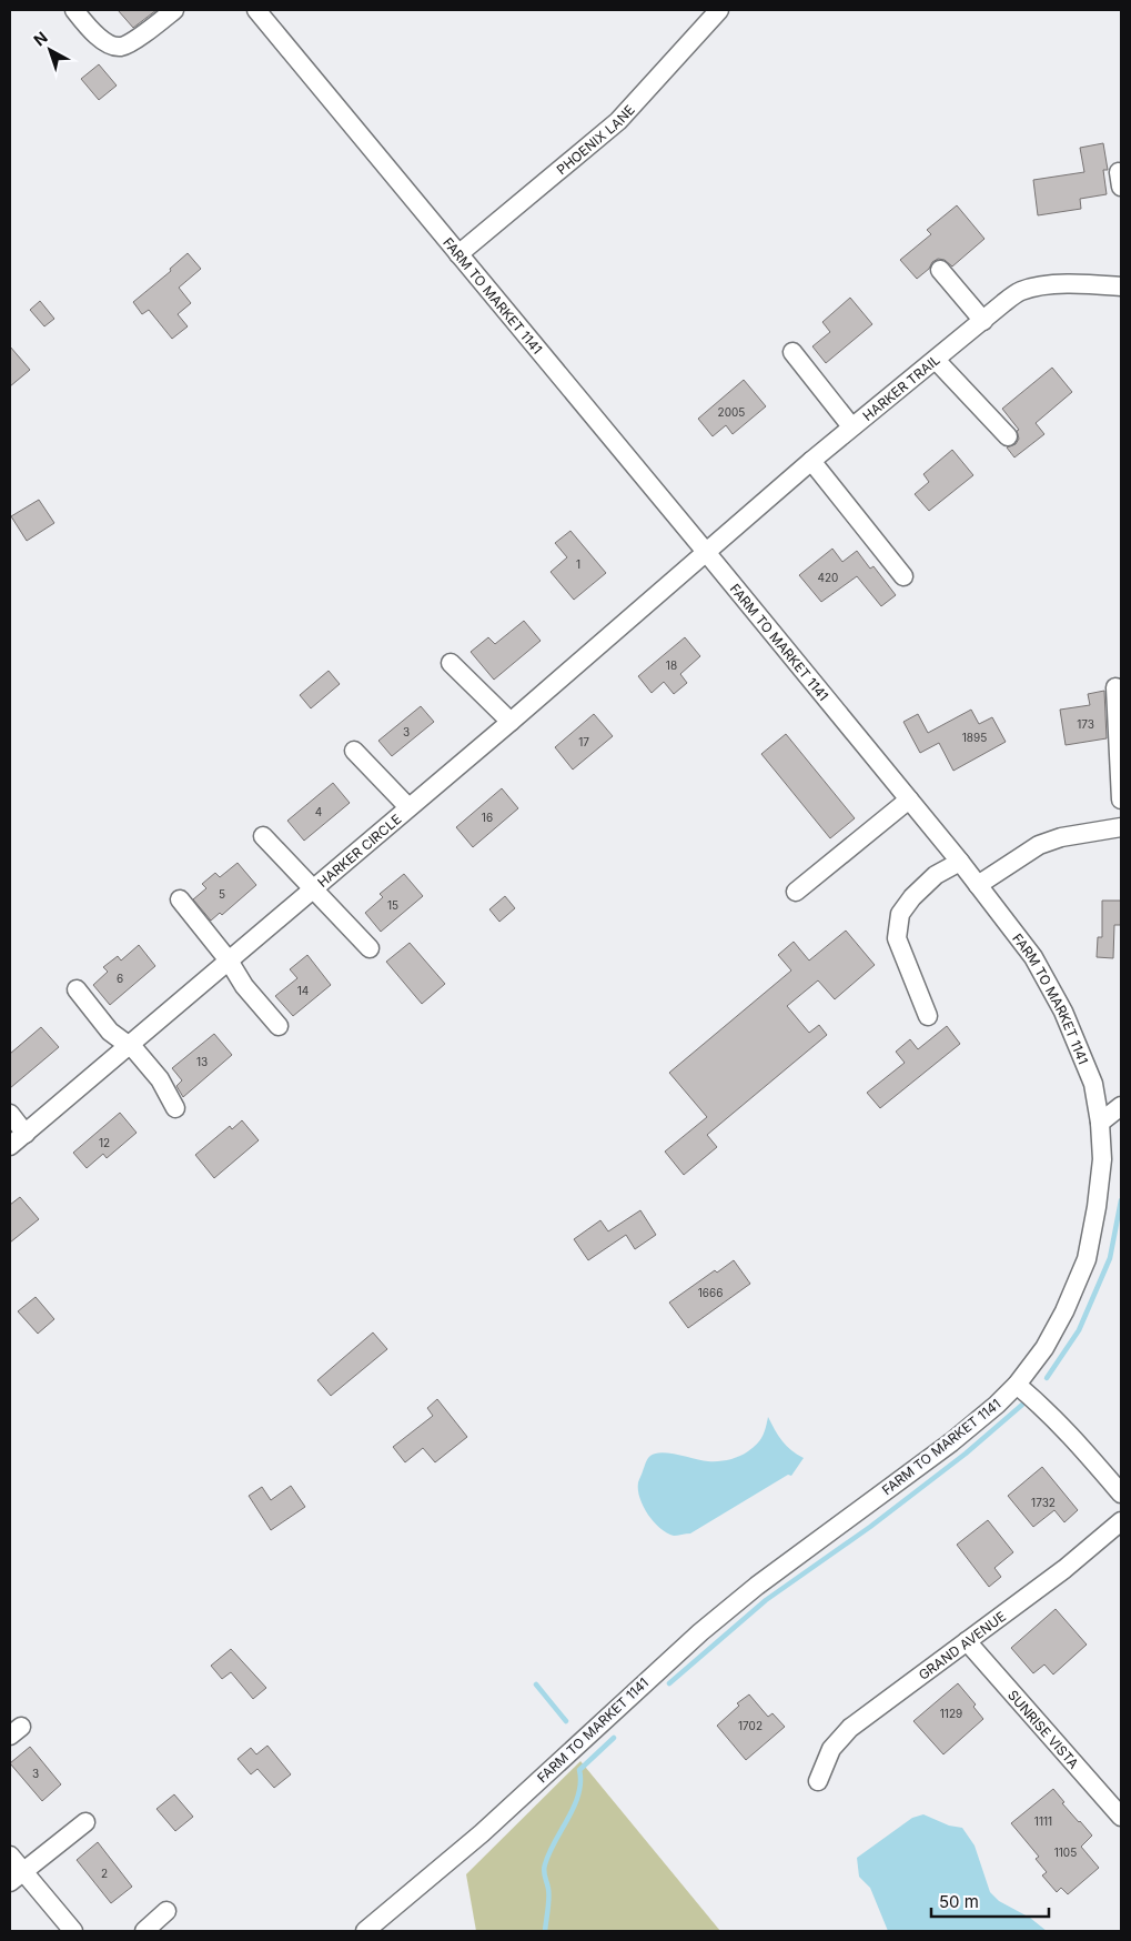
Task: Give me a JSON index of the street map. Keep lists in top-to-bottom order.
{
  "streets": {
    "street": [
      "PHOENIX LANE",
      "FARM TO MARKET 1141",
      "HARKER TRAIL",
      "HARKER CIRCLE",
      "GRAND AVENUE",
      "SUNRISE VISTA"
    ]
  },
  "crossings": [
    ["PHOENIX LANE", "FARM TO MARKET 1141"],
    ["FARM TO MARKET 1141", "HARKER TRAIL"],
    ["FARM TO MARKET 1141", "HARKER CIRCLE"],
    ["HARKER TRAIL", "HARKER CIRCLE"],
    ["GRAND AVENUE", "SUNRISE VISTA"]
  ],
  "house_numbers": [
    "2005",
    "1",
    "420",
    "18",
    "173",
    "3",
    "1895",
    "17",
    "4",
    "16",
    "5",
    "15",
    "6",
    "14",
    "13",
    "12",
    "1666",
    "1732",
    "1129",
    "1702",
    "3",
    "1111",
    "1105",
    "2"
  ],
  "scale_bar": "50 m",
  "north": "top left"
}
